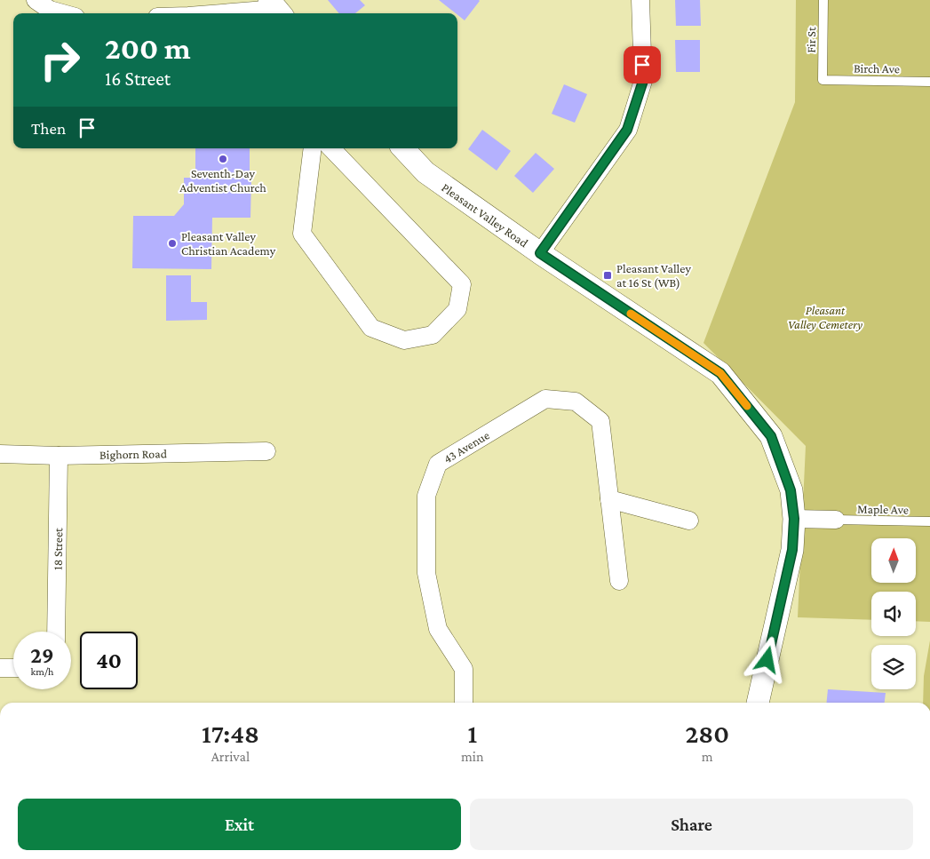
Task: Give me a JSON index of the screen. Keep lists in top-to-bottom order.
{
  "streets": {
    "street": [
      "Pleasant Valley Road",
      "43 Avenue",
      "Bighorn Road",
      "18 Street"
    ],
    "lane": ["Fir St", "Birch Ave", "Maple Ave"]
  },
  "crossings": [
    ["Fir St", "Birch Ave"],
    ["Bighorn Road", "18 Street"]
  ],
  "parks": ["Pleasant Valley Cemetery"],
  "places": {
    "other": ["Seventh-Day Adventist Church", "Pleasant Valley Christian Academy"],
    "transit": ["Pleasant Valley at 16 St (WB)"]
  },
  "north": "top",
  "page": {
    "turn": ["200 m", "16 Street"],
    "then": "Then",
    "speed": "29 km/h",
    "limit": "40",
    "eta": [
      "17:48",
      "Arrival",
      "1",
      "min",
      "280",
      "m"
    ],
    "buttons": ["Exit", "Share"]
  }
}
